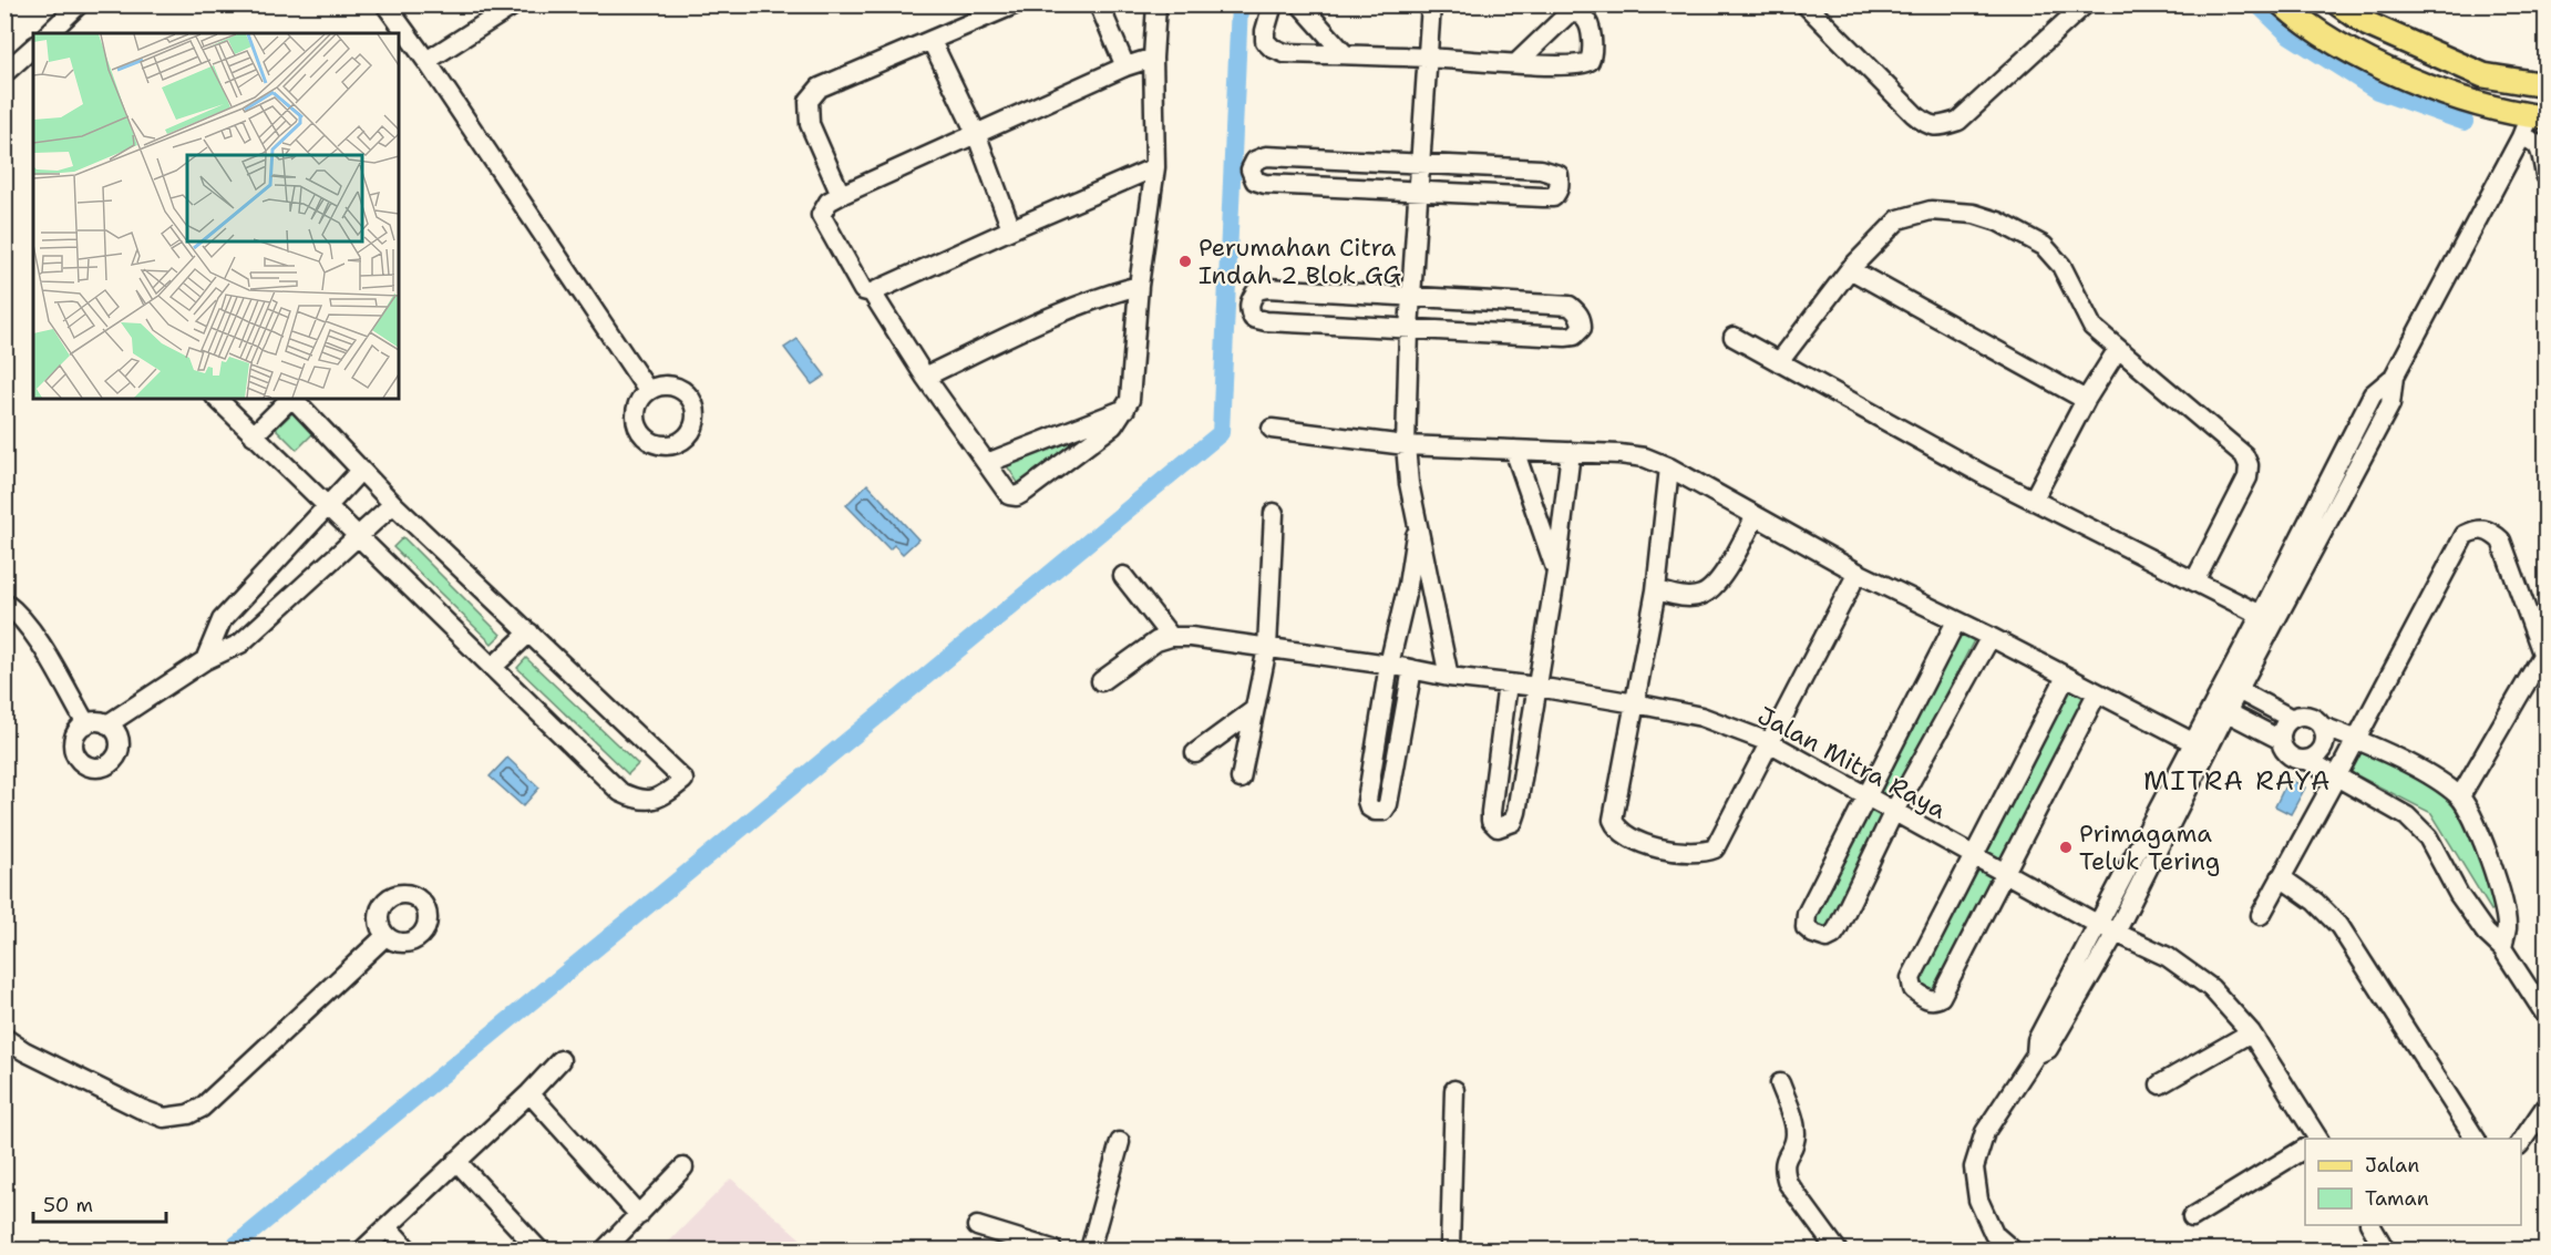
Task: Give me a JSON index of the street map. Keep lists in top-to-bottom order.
{
  "streets": {
    "street": ["Jalan Mitra Raya"]
  },
  "districts": ["MITRA RAYA"],
  "places": ["Perumahan Citra Indah 2 Blok GG", "Primagama Teluk Tering"],
  "legend": ["Jalan", "Taman"],
  "scale_bar": "50 m"
}
